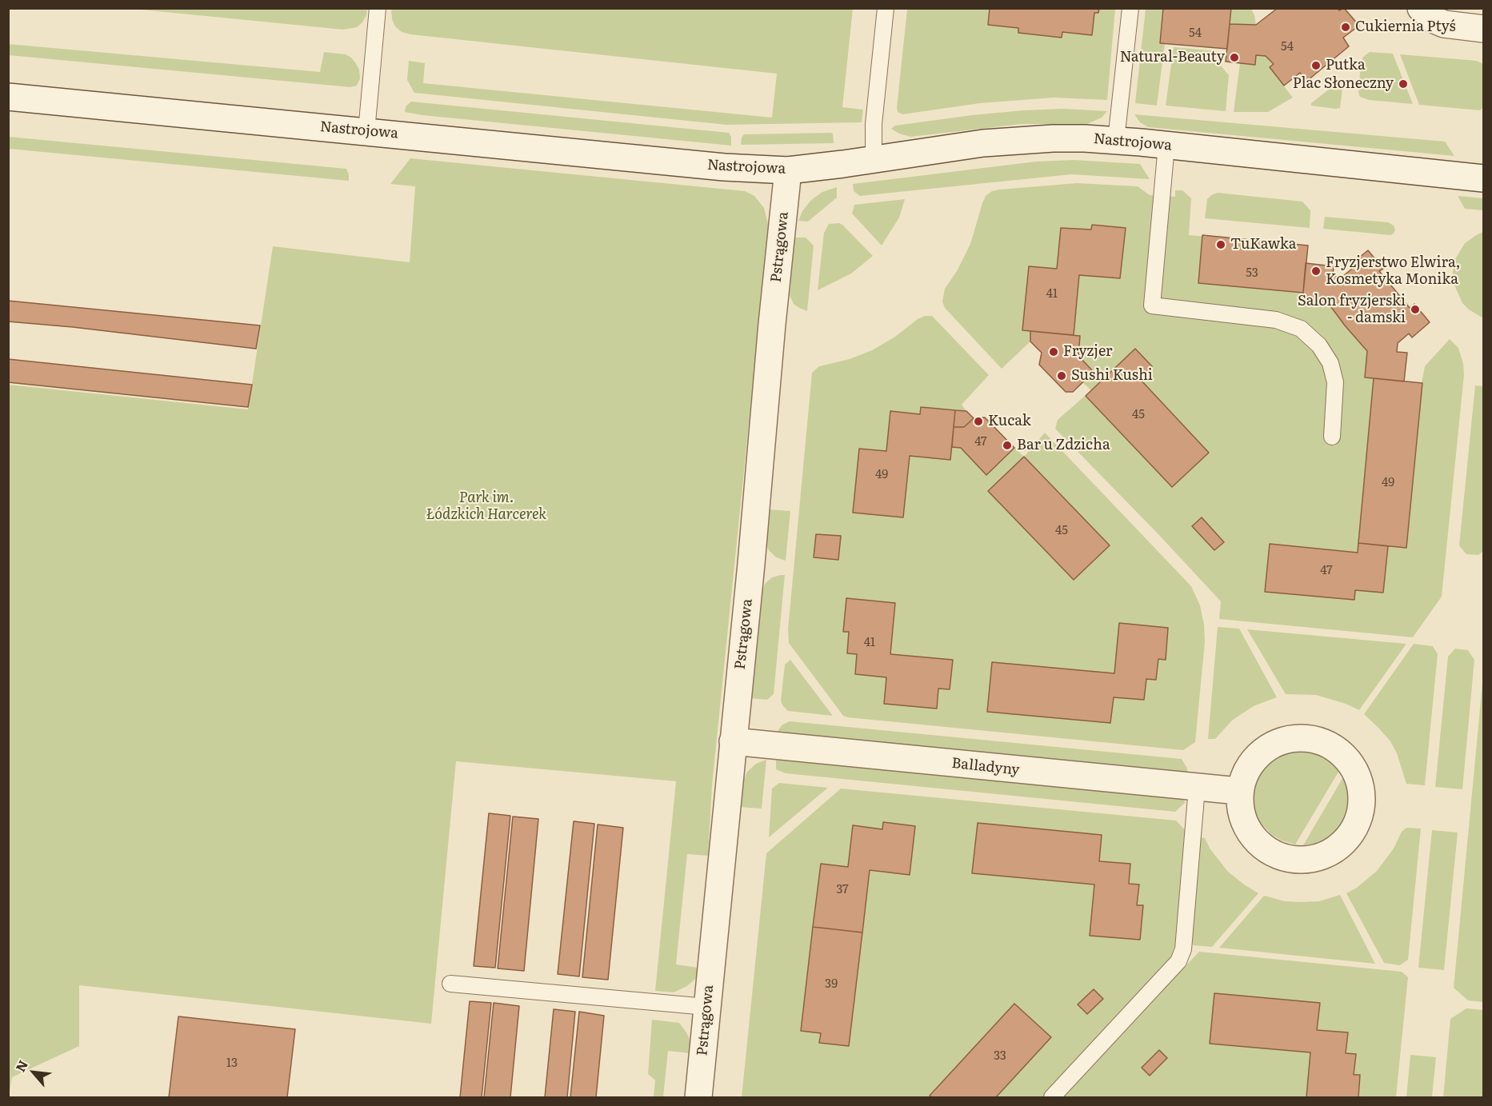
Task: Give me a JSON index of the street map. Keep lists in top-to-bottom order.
{
  "streets": {
    "street": ["Nastrojowa", "Pstrągowa", "Balladyny"]
  },
  "crossings": [
    ["Nastrojowa", "Pstrągowa"],
    ["Pstrągowa", "Balladyny"]
  ],
  "parks": ["Park im. Łódzkich Harcerek"],
  "places": [
    "Cukiernia Ptyś",
    "Natural-Beauty",
    "Putka",
    "Plac Słoneczny",
    "TuKawka",
    "Fryzjerstwo Elwira, Kosmetyka Monika",
    "Salon fryzjerski - damski",
    "Fryzjer",
    "Sushi Kushi",
    "Kucak",
    "Bar u Zdzicha"
  ],
  "house_numbers": [
    "54",
    "54",
    "53",
    "41",
    "45",
    "47",
    "49",
    "49",
    "45",
    "47",
    "41",
    "37",
    "39",
    "33",
    "13"
  ],
  "north": "top left"
}
